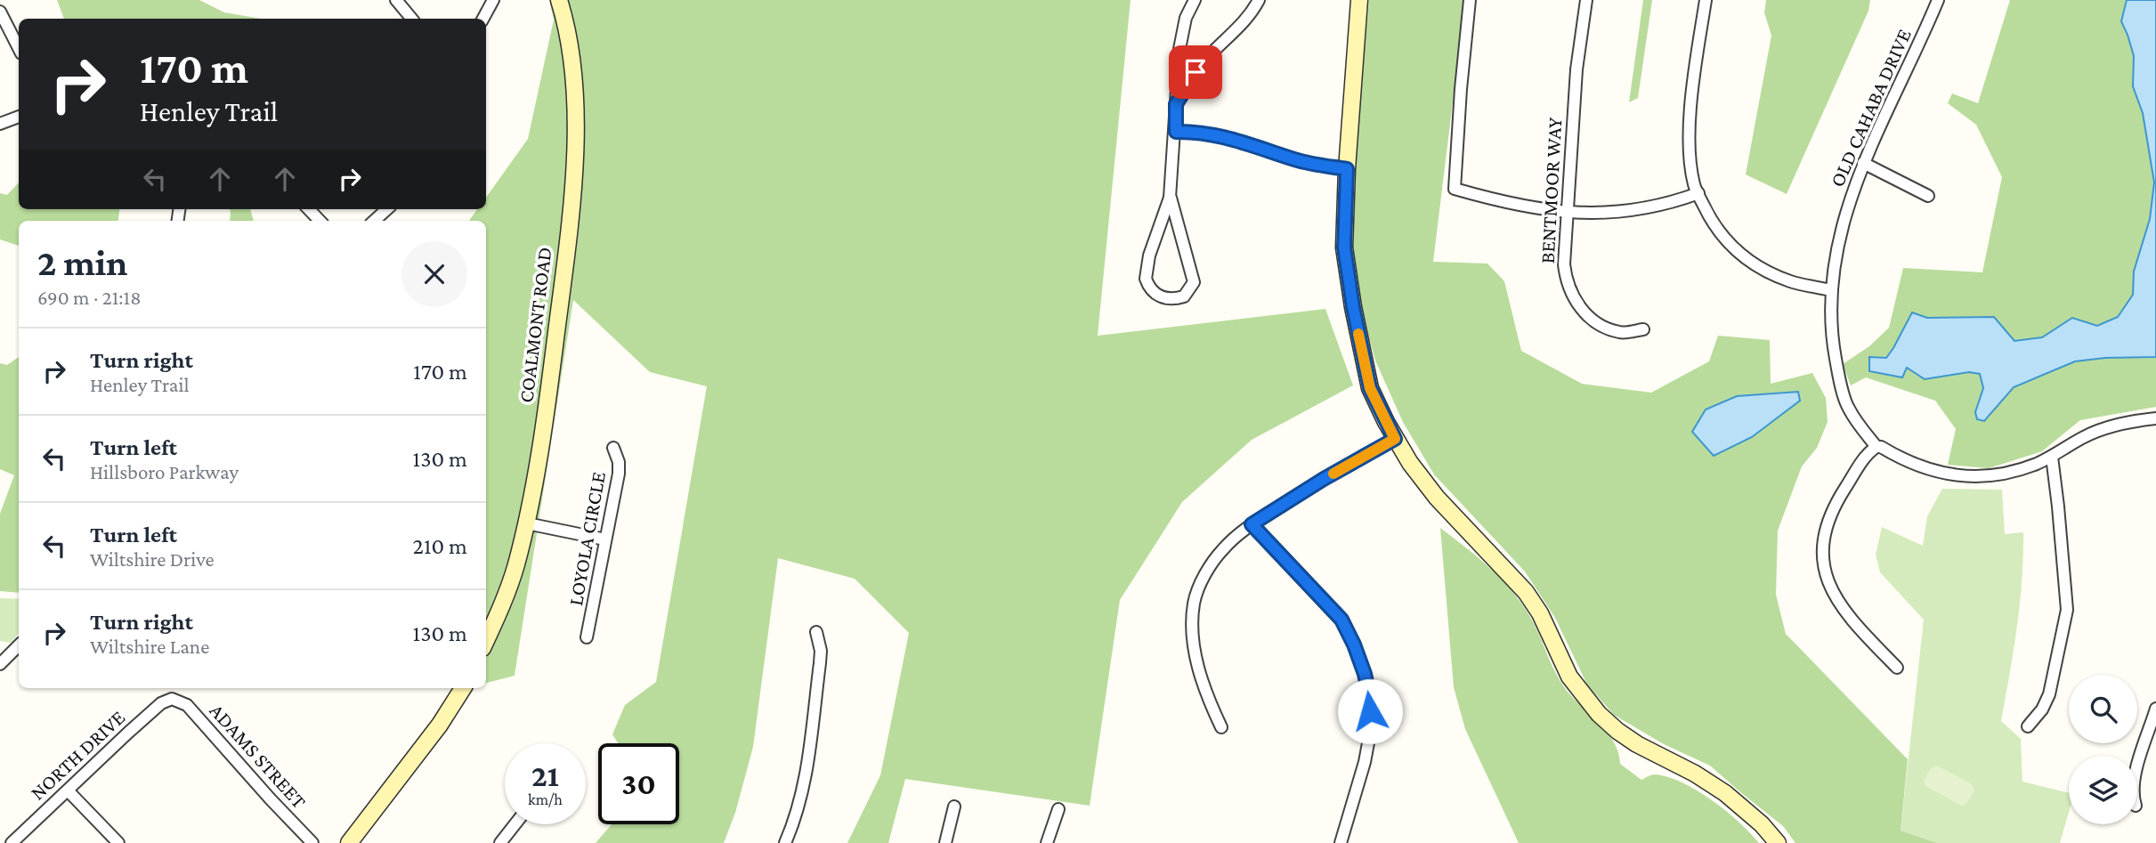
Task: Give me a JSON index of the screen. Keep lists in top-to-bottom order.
{
  "streets": {
    "street": [
      "OLD CAHABA DRIVE",
      "BENTMOOR WAY",
      "COALMONT ROAD",
      "LOYOLA CIRCLE",
      "NORTH DRIVE",
      "ADAMS STREET"
    ]
  },
  "crossings": [
    ["NORTH DRIVE", "ADAMS STREET"]
  ],
  "page": {
    "turn": ["170 m", "Henley Trail"],
    "heading": ["2 min", "690 m · 21:18"],
    "list": [
      {
        "name": "Turn right",
        "note": "Henley Trail",
        "value": "170 m"
      },
      {
        "name": "Turn left",
        "note": "Hillsboro Parkway",
        "value": "130 m"
      },
      {
        "name": "Turn left",
        "note": "Wiltshire Drive",
        "value": "210 m"
      },
      {
        "name": "Turn right",
        "note": "Wiltshire Lane",
        "value": "130 m"
      }
    ],
    "speed": "21 km/h",
    "limit": "30"
  }
}
